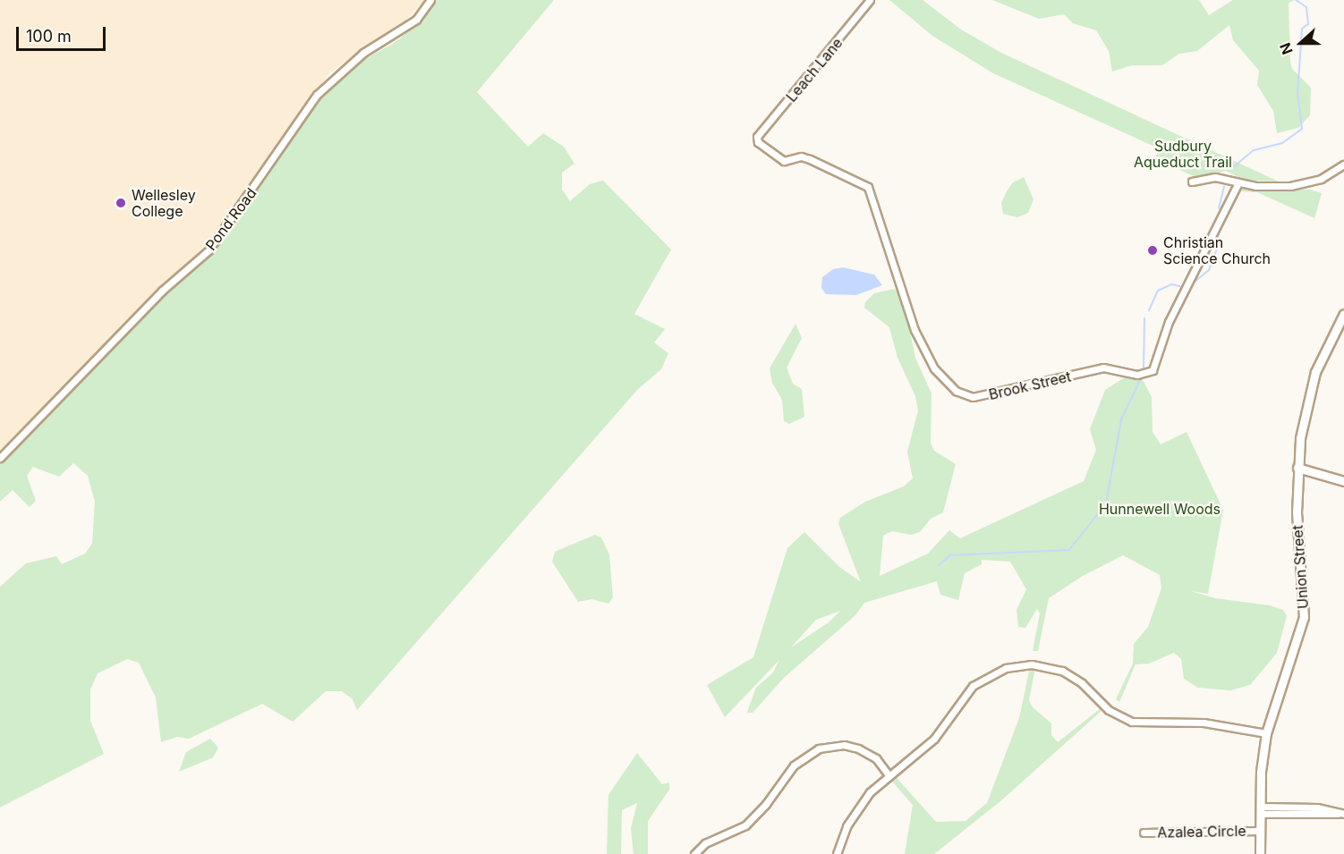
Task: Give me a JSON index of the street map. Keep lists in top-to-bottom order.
{
  "streets": {
    "street": [
      "Leach Lane",
      "Pond Road",
      "Brook Street",
      "Union Street",
      "Azalea Circle"
    ]
  },
  "crossings": [
    ["Leach Lane", "Brook Street"],
    ["Union Street", "Azalea Circle"]
  ],
  "parks": ["Sudbury Aqueduct Trail", "Hunnewell Woods"],
  "places": ["Wellesley College", "Christian Science Church"],
  "scale_bar": "100 m",
  "north": "left"
}
